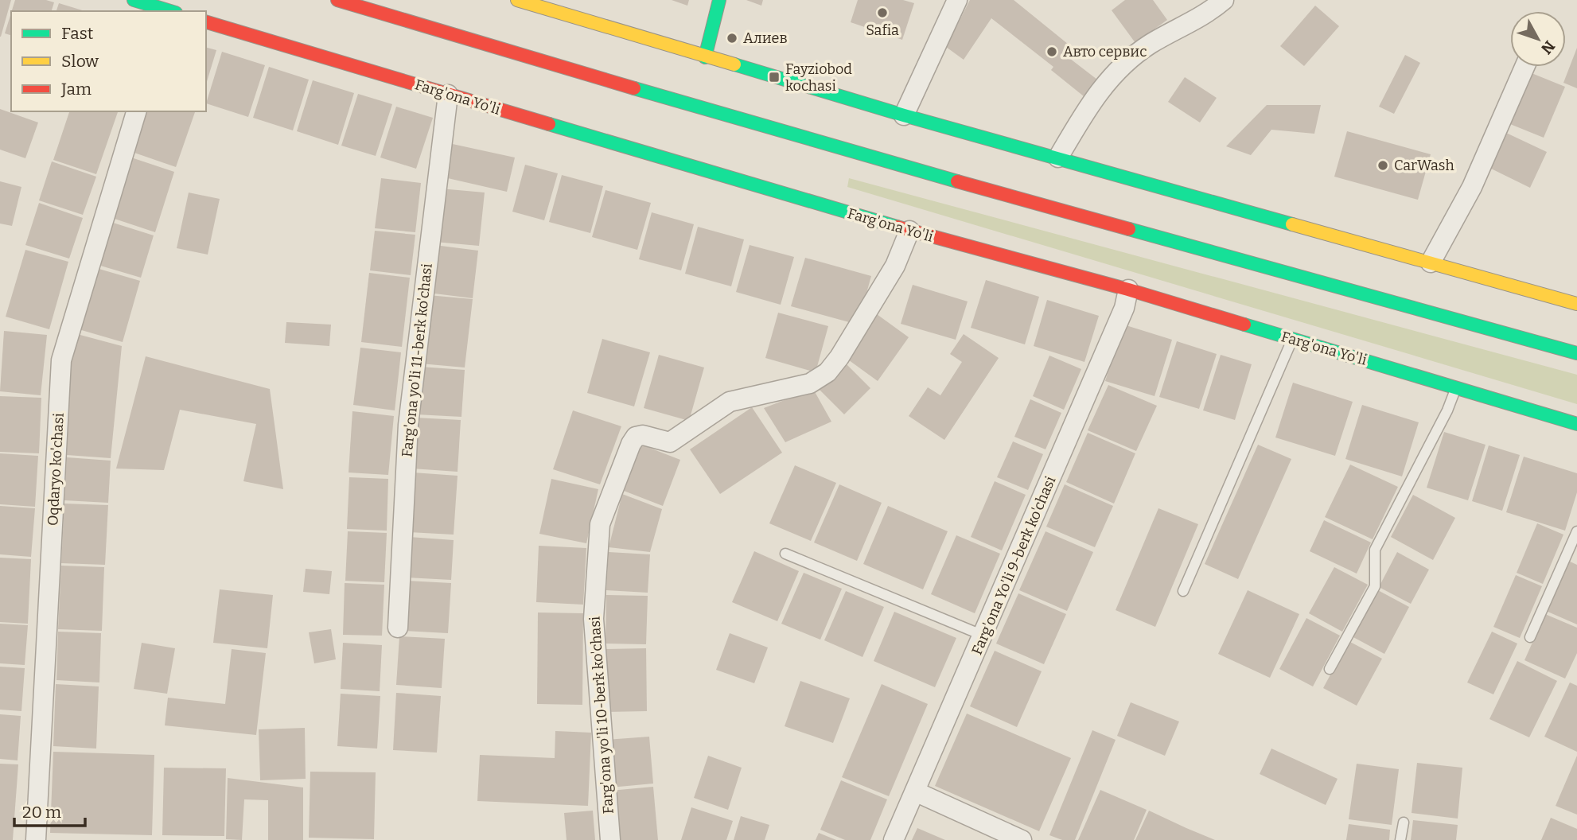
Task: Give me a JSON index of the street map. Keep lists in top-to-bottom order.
{
  "streets": {
    "main road": ["Farg'ona Yo'li"],
    "street": [
      "Farg'ona yo'li 11-berk ko'chasi",
      "Oqdaryo ko'chasi",
      "Farg'ona Yo'li 9-berk ko'chasi",
      "Farg'ona yo'li 10-berk ko'chasi"
    ]
  },
  "crossings": [
    ["Farg'ona Yo'li", "Farg'ona yo'li 11-berk ko'chasi"],
    ["Farg'ona Yo'li", "Farg'ona Yo'li 9-berk ko'chasi"],
    ["Farg'ona Yo'li", "Farg'ona yo'li 10-berk ko'chasi"]
  ],
  "places": {
    "other": [
      "Safia",
      "Алиев",
      "Авто сервис",
      "CarWash"
    ],
    "transit": ["Fayziobod kochasi"]
  },
  "legend": ["Fast", "Slow", "Jam"],
  "scale_bar": "20 m",
  "north": "bottom right"
}
